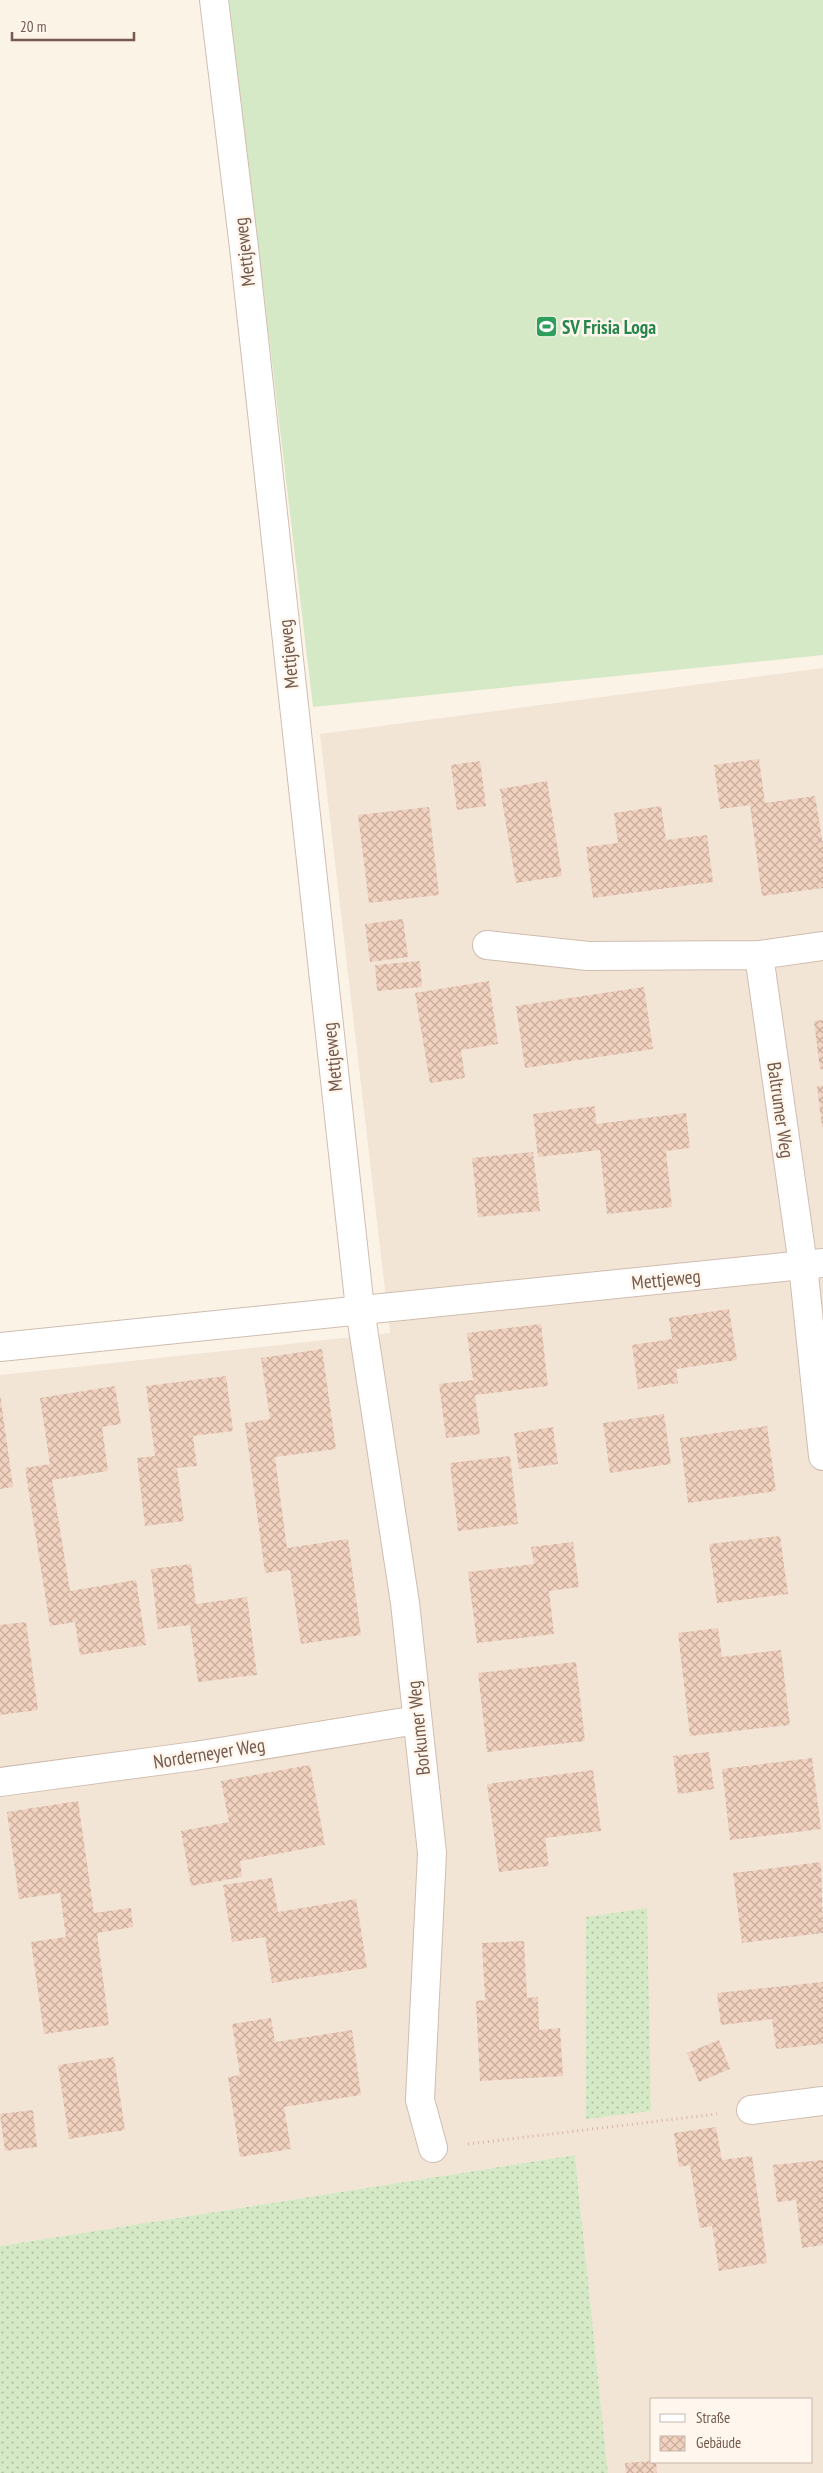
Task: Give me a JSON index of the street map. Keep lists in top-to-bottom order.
{
  "streets": {
    "street": [
      "Mettjeweg",
      "Baltrumer Weg",
      "Borkumer Weg",
      "Norderneyer Weg"
    ]
  },
  "crossings": [
    ["Mettjeweg", "Baltrumer Weg"],
    ["Mettjeweg", "Borkumer Weg"],
    ["Borkumer Weg", "Norderneyer Weg"]
  ],
  "places": {
    "sports": ["SV Frisia Loga"]
  },
  "legend": ["Straße", "Gebäude"],
  "scale_bar": "20 m"
}
